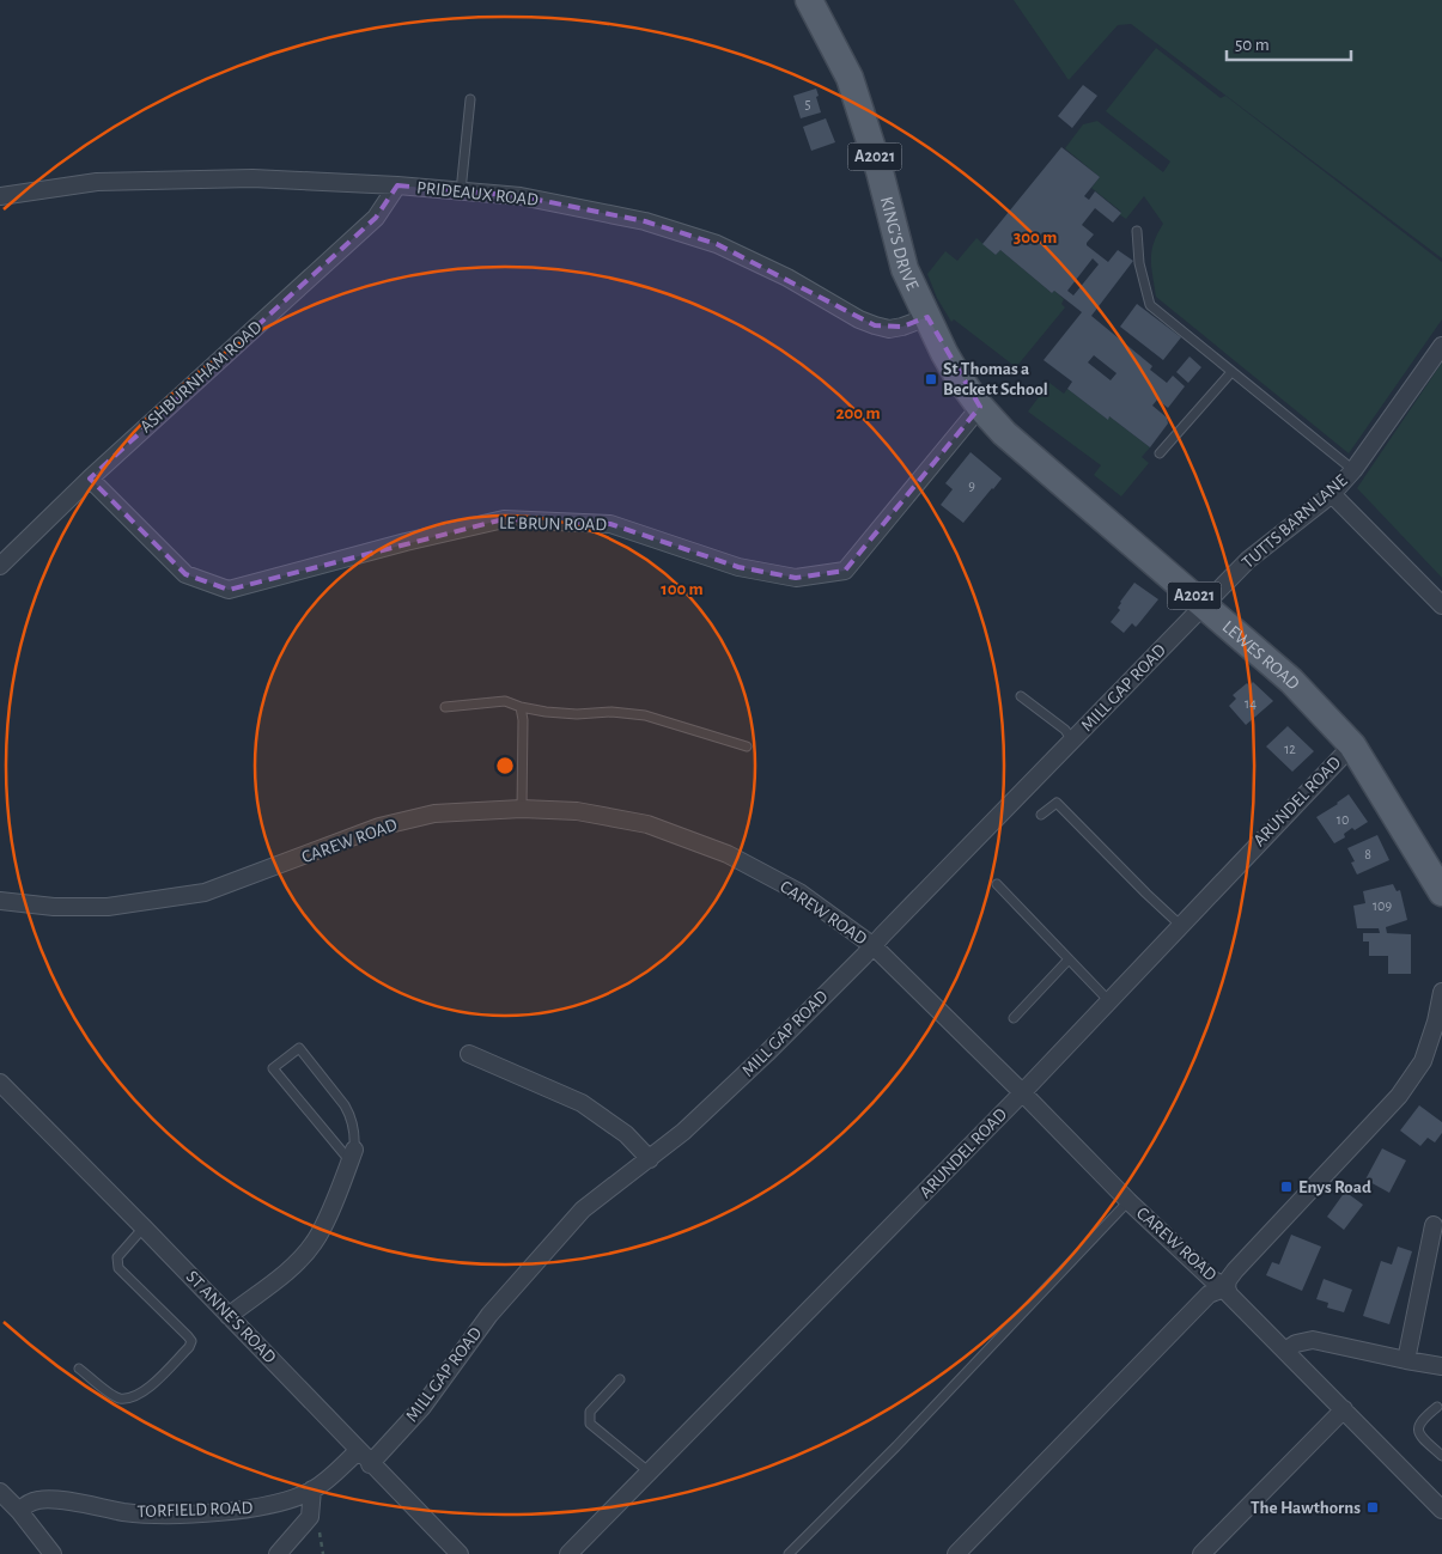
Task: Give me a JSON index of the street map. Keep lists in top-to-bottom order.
{
  "streets": {
    "main road": ["A2021", "KING'S DRIVE", "LEWES ROAD"],
    "street": [
      "PRIDEAUX ROAD",
      "ASHBURNHAM ROAD",
      "TUTTS BARN LANE",
      "LE BRUN ROAD",
      "MILL GAP ROAD",
      "ARUNDEL ROAD",
      "CAREW ROAD",
      "ST ANNE'S ROAD",
      "TORFIELD ROAD"
    ]
  },
  "crossings": [
    ["PRIDEAUX ROAD", "KING'S DRIVE"],
    ["PRIDEAUX ROAD", "ASHBURNHAM ROAD"],
    ["PRIDEAUX ROAD", "LEWES ROAD"],
    ["KING'S DRIVE", "LEWES ROAD"],
    ["ASHBURNHAM ROAD", "LE BRUN ROAD"],
    ["TUTTS BARN LANE", "LEWES ROAD"],
    ["TUTTS BARN LANE", "MILL GAP ROAD"],
    ["LE BRUN ROAD", "LEWES ROAD"],
    ["LEWES ROAD", "MILL GAP ROAD"],
    ["LEWES ROAD", "ARUNDEL ROAD"],
    ["MILL GAP ROAD", "CAREW ROAD"],
    ["MILL GAP ROAD", "ST ANNE'S ROAD"],
    ["ARUNDEL ROAD", "CAREW ROAD"],
    ["ST ANNE'S ROAD", "TORFIELD ROAD"]
  ],
  "places": {
    "transit": ["St Thomas a Beckett School", "Enys Road", "The Hawthorns"]
  },
  "house_numbers": [
    "5",
    "9",
    "14",
    "12",
    "10",
    "8",
    "109"
  ],
  "scale_bar": "50 m",
  "rings": ["300 m", "200 m", "100 m"]
}
